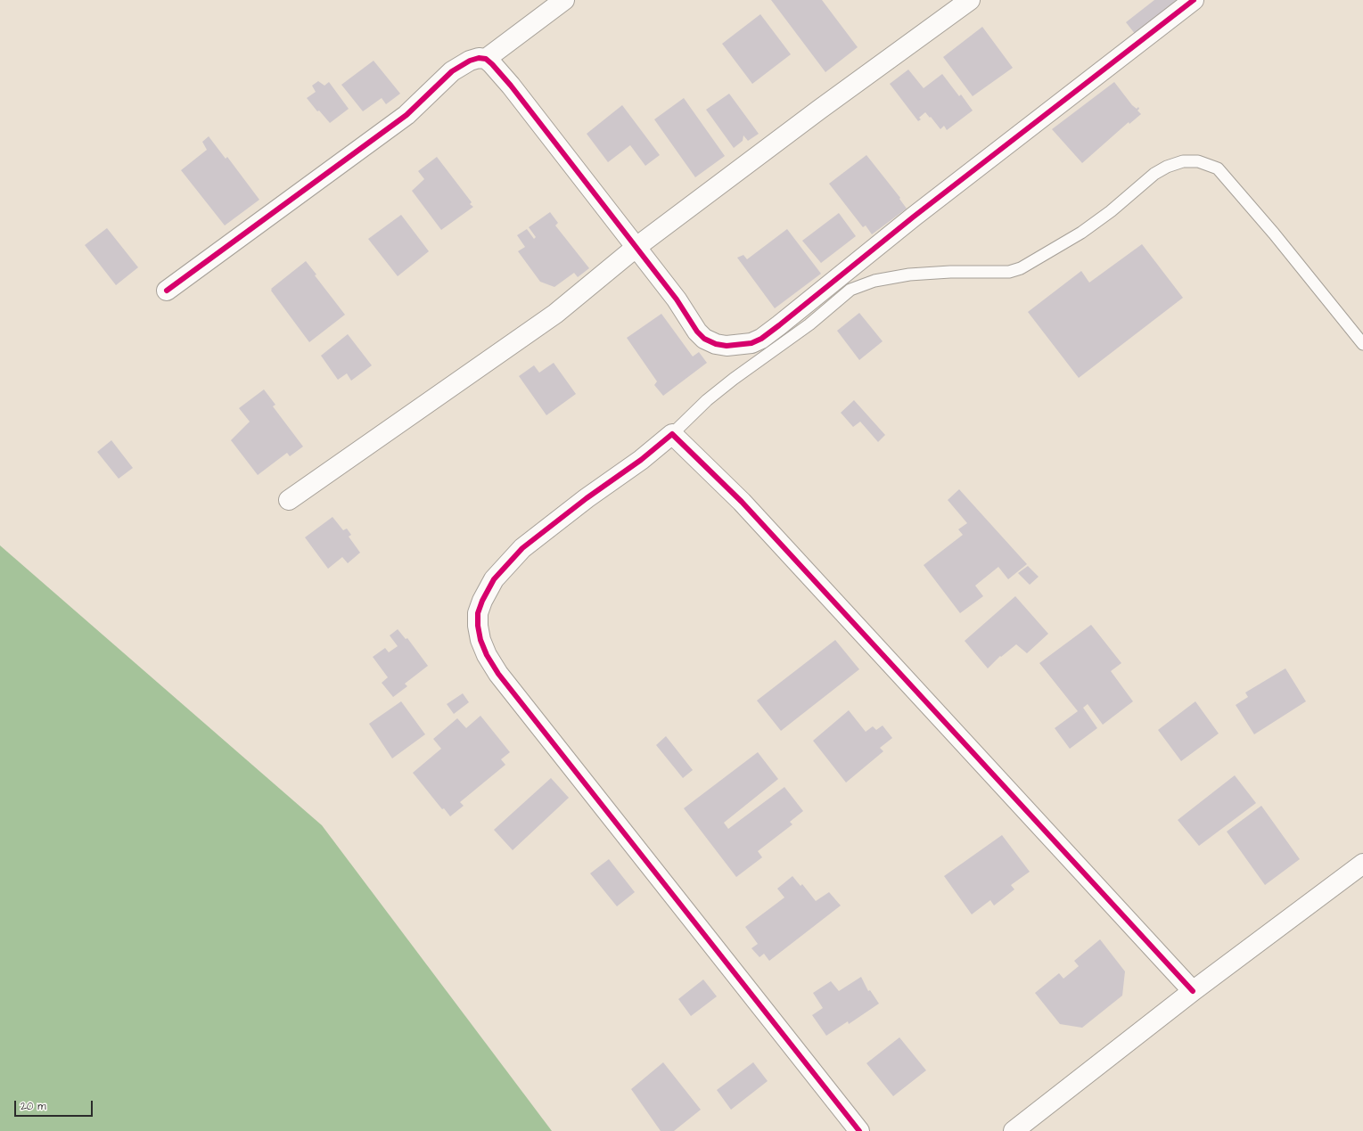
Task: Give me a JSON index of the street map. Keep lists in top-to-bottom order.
{
  "scale_bar": "20 m"
}
